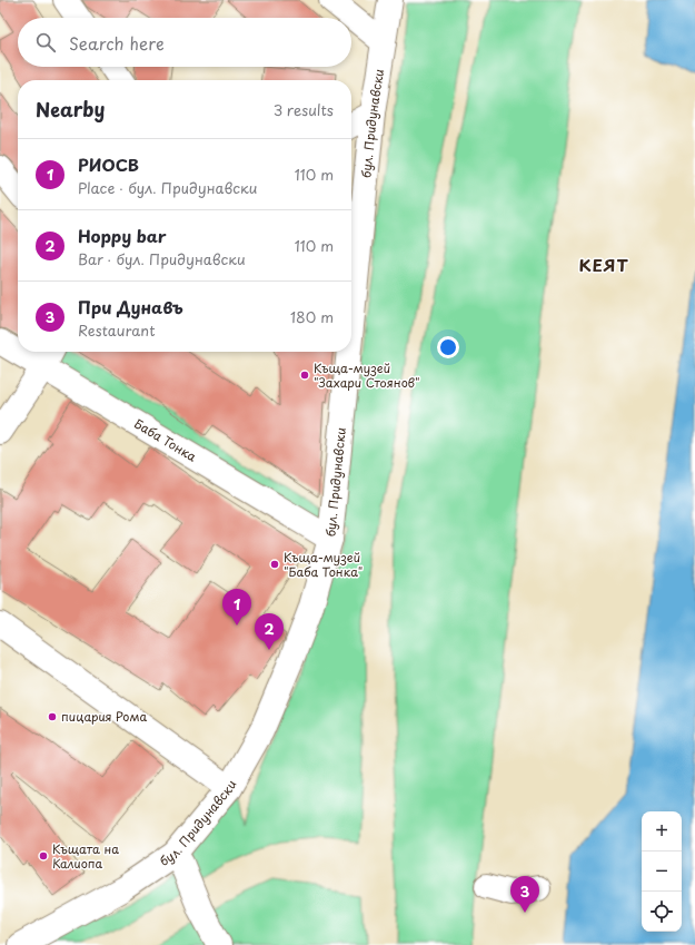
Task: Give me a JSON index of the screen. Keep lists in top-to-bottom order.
{
  "streets": {
    "street": ["бул. Придунавски", "Баба Тонка"]
  },
  "crossings": [
    ["бул. Придунавски", "Баба Тонка"]
  ],
  "districts": ["КЕЯТ"],
  "places": [
    "Къща-музей \"Захари Стоянов\"",
    "Къща-музей \"Баба Тонка\"",
    "пицария Рома",
    "Къщата на Калиопа"
  ],
  "page": {
    "search": "Search here",
    "heading": ["Nearby", "3 results"],
    "list": [
      {
        "mark": "1",
        "name": "РИОСВ",
        "note": "Place · бул. Придунавски",
        "value": "110 m"
      },
      {
        "mark": "2",
        "name": "Hoppy bar",
        "note": "Bar · бул. Придунавски",
        "value": "110 m"
      },
      {
        "mark": "3",
        "name": "При Дунавъ",
        "note": "Restaurant",
        "value": "180 m"
      }
    ],
    "pins": ["1", "2", "3"],
    "map_buttons": ["+", "−"]
  }
}
